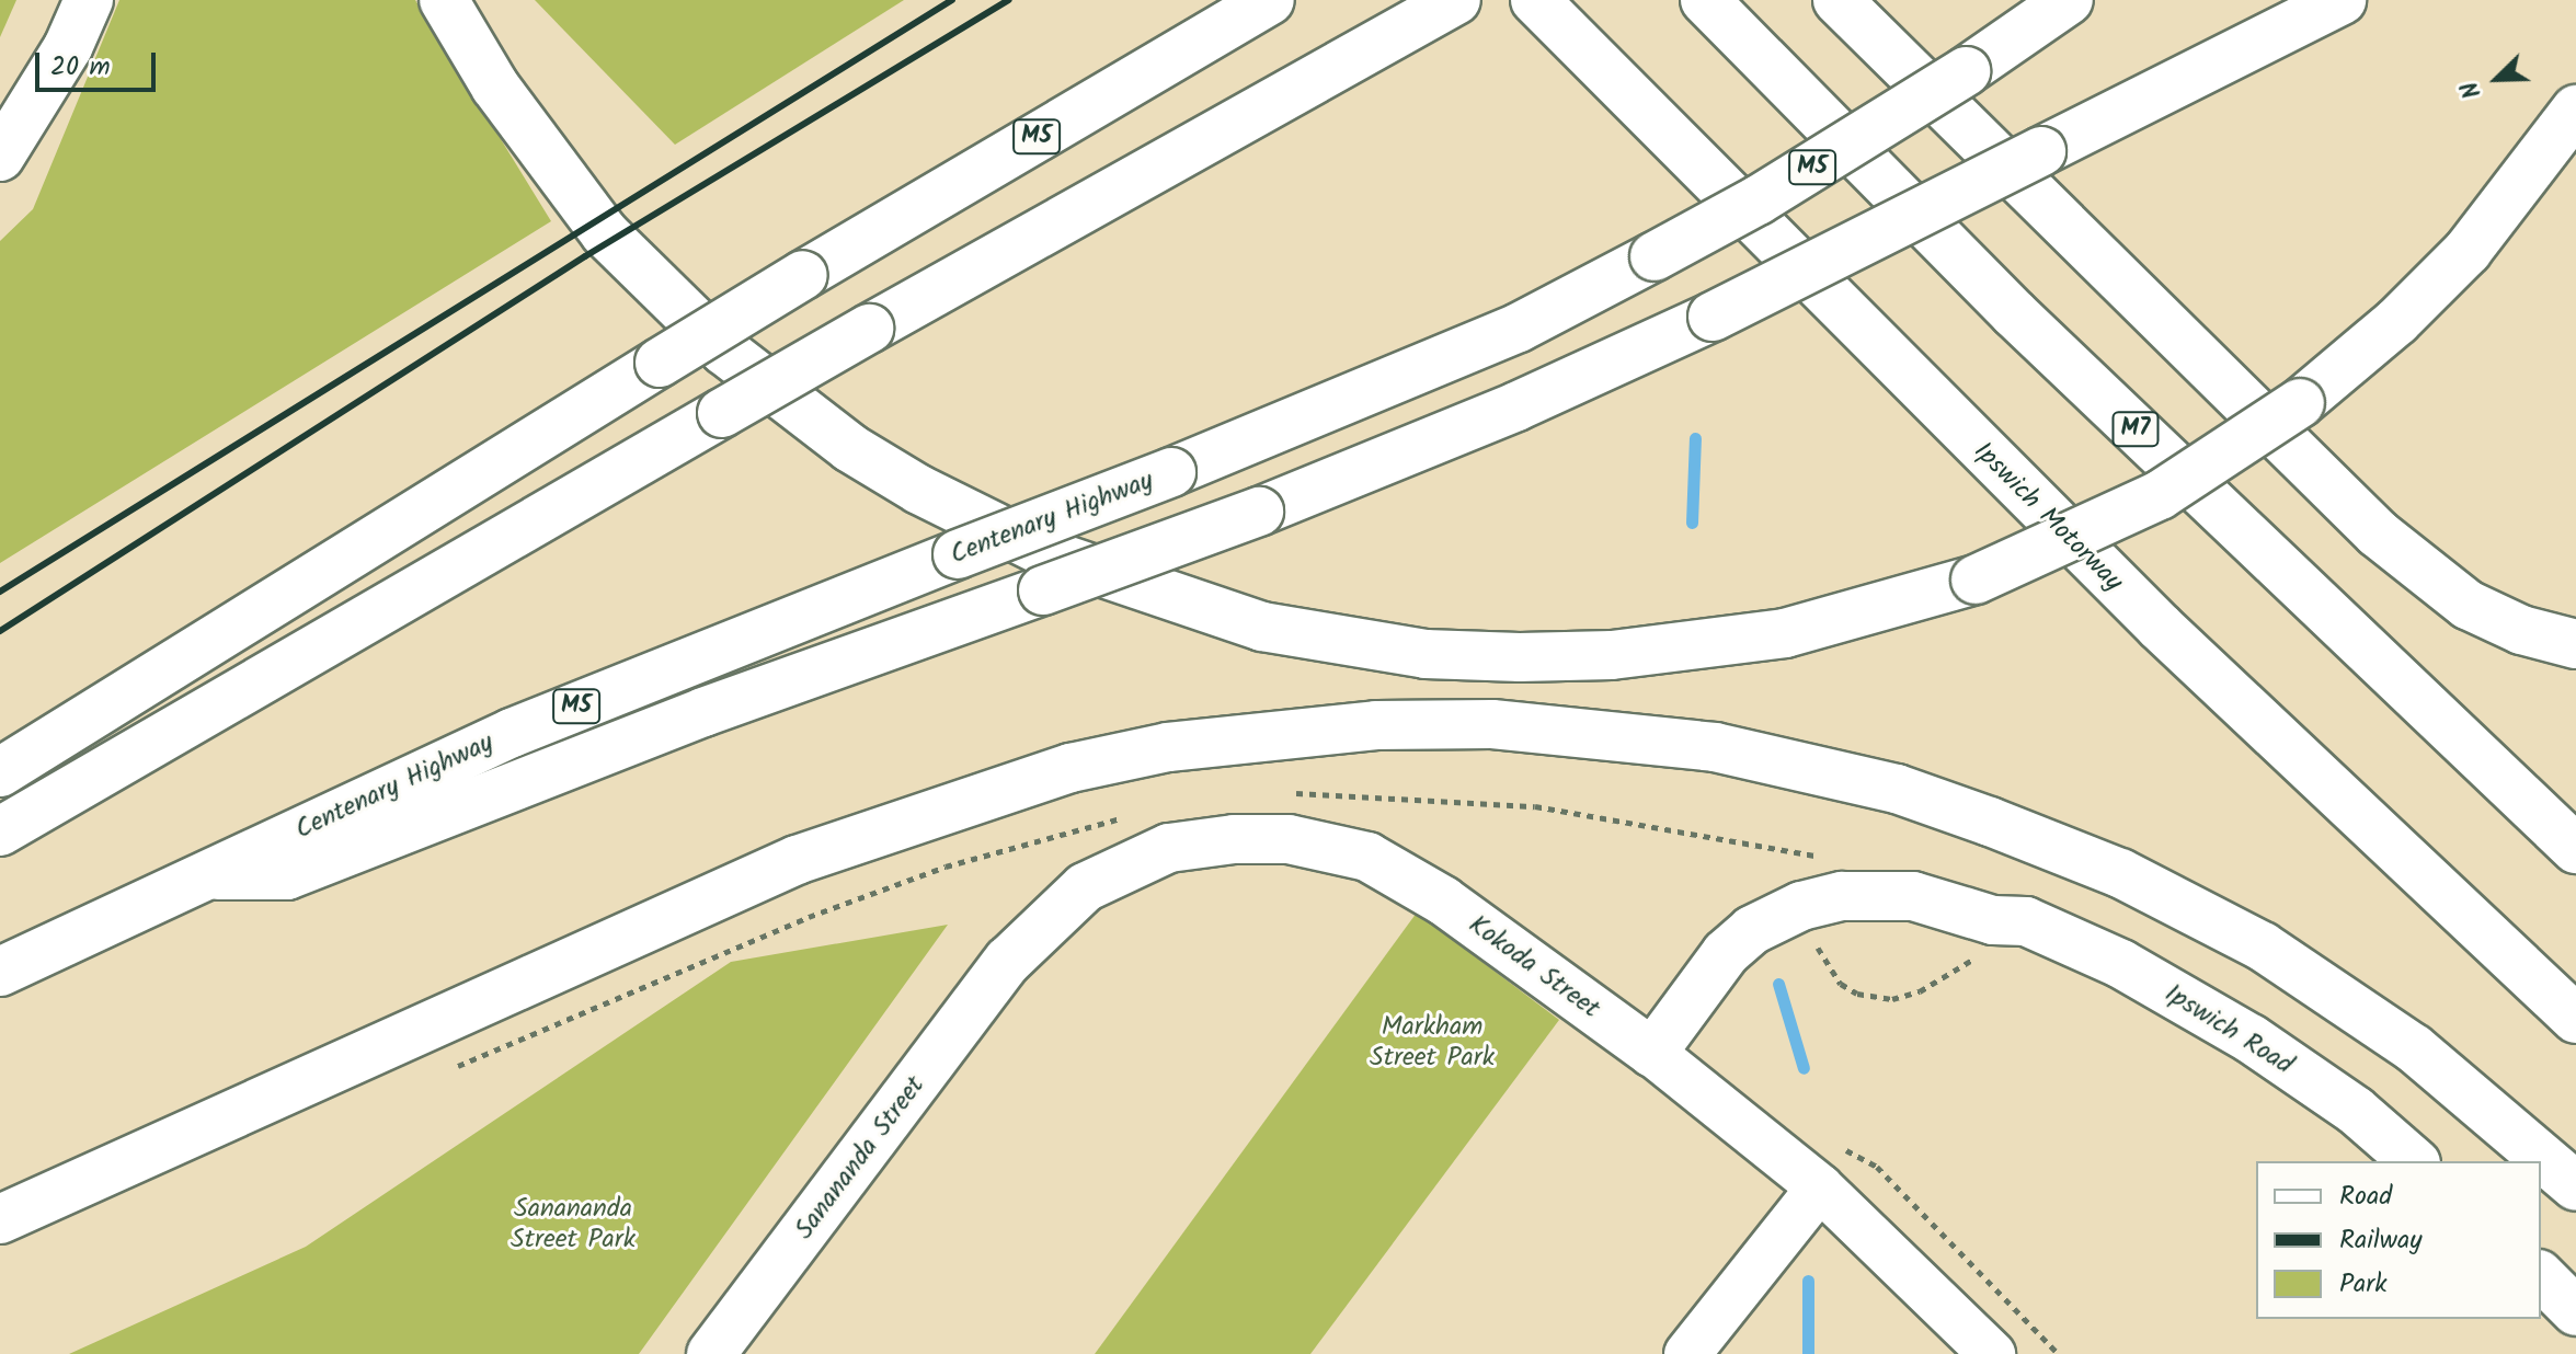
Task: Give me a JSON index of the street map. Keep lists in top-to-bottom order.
{
  "streets": {
    "main road": [
      "M5",
      "M7",
      "Ipswich Motorway",
      "Centenary Highway",
      "Kokoda Street",
      "Ipswich Road",
      "Sanananda Street"
    ]
  },
  "crossings": [
    ["Kokoda Street", "Ipswich Road"],
    ["Kokoda Street", "Sanananda Street"]
  ],
  "parks": ["Markham Street Park", "Sanananda Street Park"],
  "legend": ["Road", "Railway", "Park"],
  "scale_bar": "20 m",
  "north": "bottom left"
}
